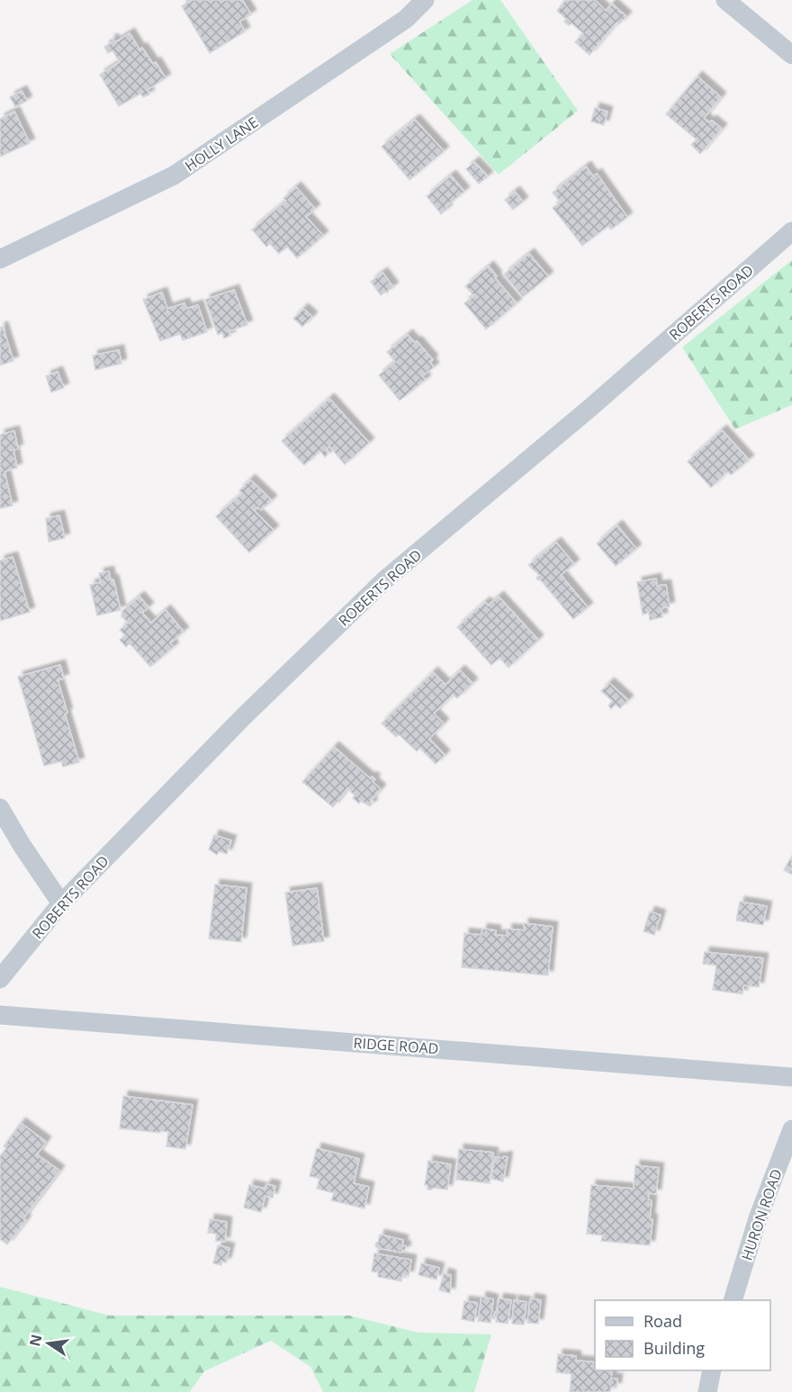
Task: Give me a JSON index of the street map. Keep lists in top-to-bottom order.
{
  "streets": {
    "street": [
      "HOLLY LANE",
      "ROBERTS ROAD",
      "RIDGE ROAD",
      "HURON ROAD"
    ]
  },
  "legend": ["Road", "Building"],
  "north": "left"
}
